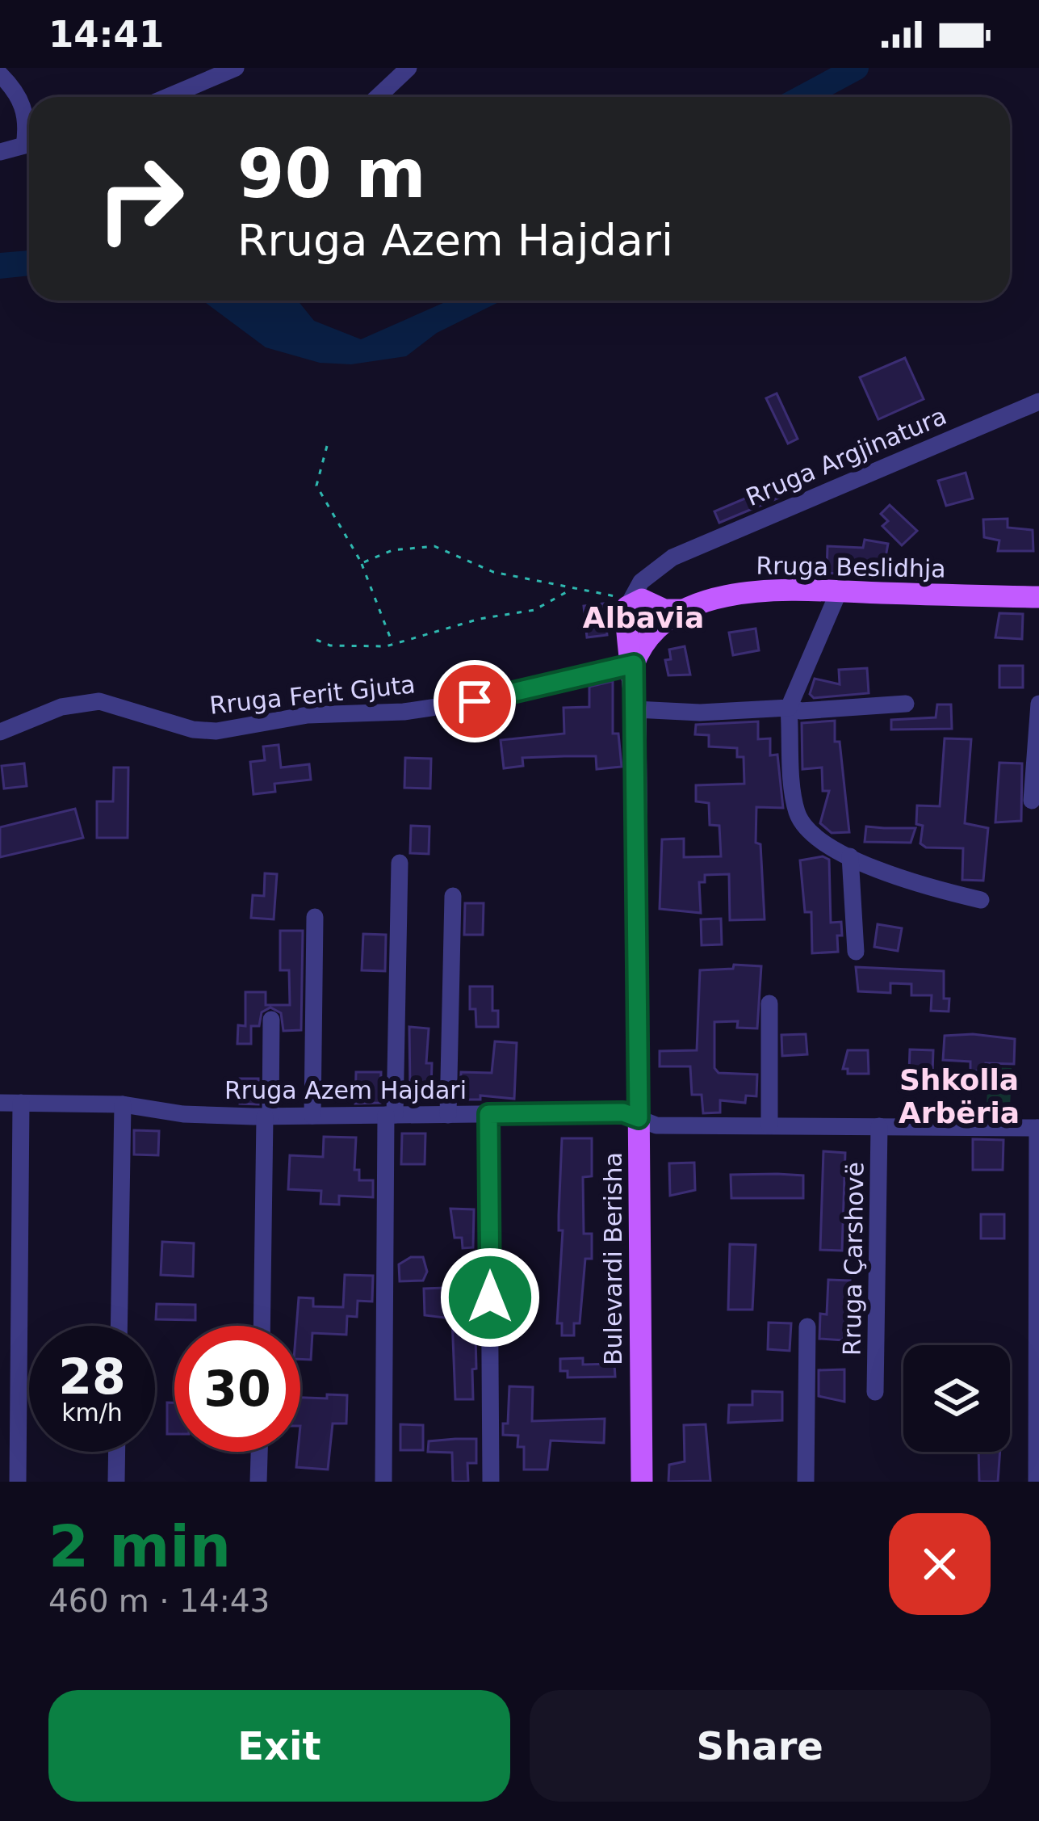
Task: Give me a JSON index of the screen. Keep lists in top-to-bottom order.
{
  "streets": {
    "main road": ["Rruga Beslidhja", "Bulevardi Berisha"],
    "street": [
      "Rruga Argjinatura",
      "Rruga Ferit Gjuta",
      "Rruga Azem Hajdari",
      "Rruga Çarshovë"
    ]
  },
  "crossings": [
    ["Rruga Argjinatura", "Rruga Beslidhja"],
    ["Rruga Argjinatura", "Bulevardi Berisha"],
    ["Rruga Beslidhja", "Bulevardi Berisha"],
    ["Rruga Ferit Gjuta", "Bulevardi Berisha"],
    ["Rruga Azem Hajdari", "Bulevardi Berisha"],
    ["Rruga Azem Hajdari", "Rruga Çarshovë"]
  ],
  "districts": ["Albavia", "Shkolla Arbëria"],
  "page": {
    "status": "14:41",
    "turn": ["90 m", "Rruga Azem Hajdari"],
    "speed": "28 km/h",
    "limit": "30",
    "heading": ["2 min", "460 m · 14:43"],
    "buttons": ["Exit", "Share"]
  }
}
